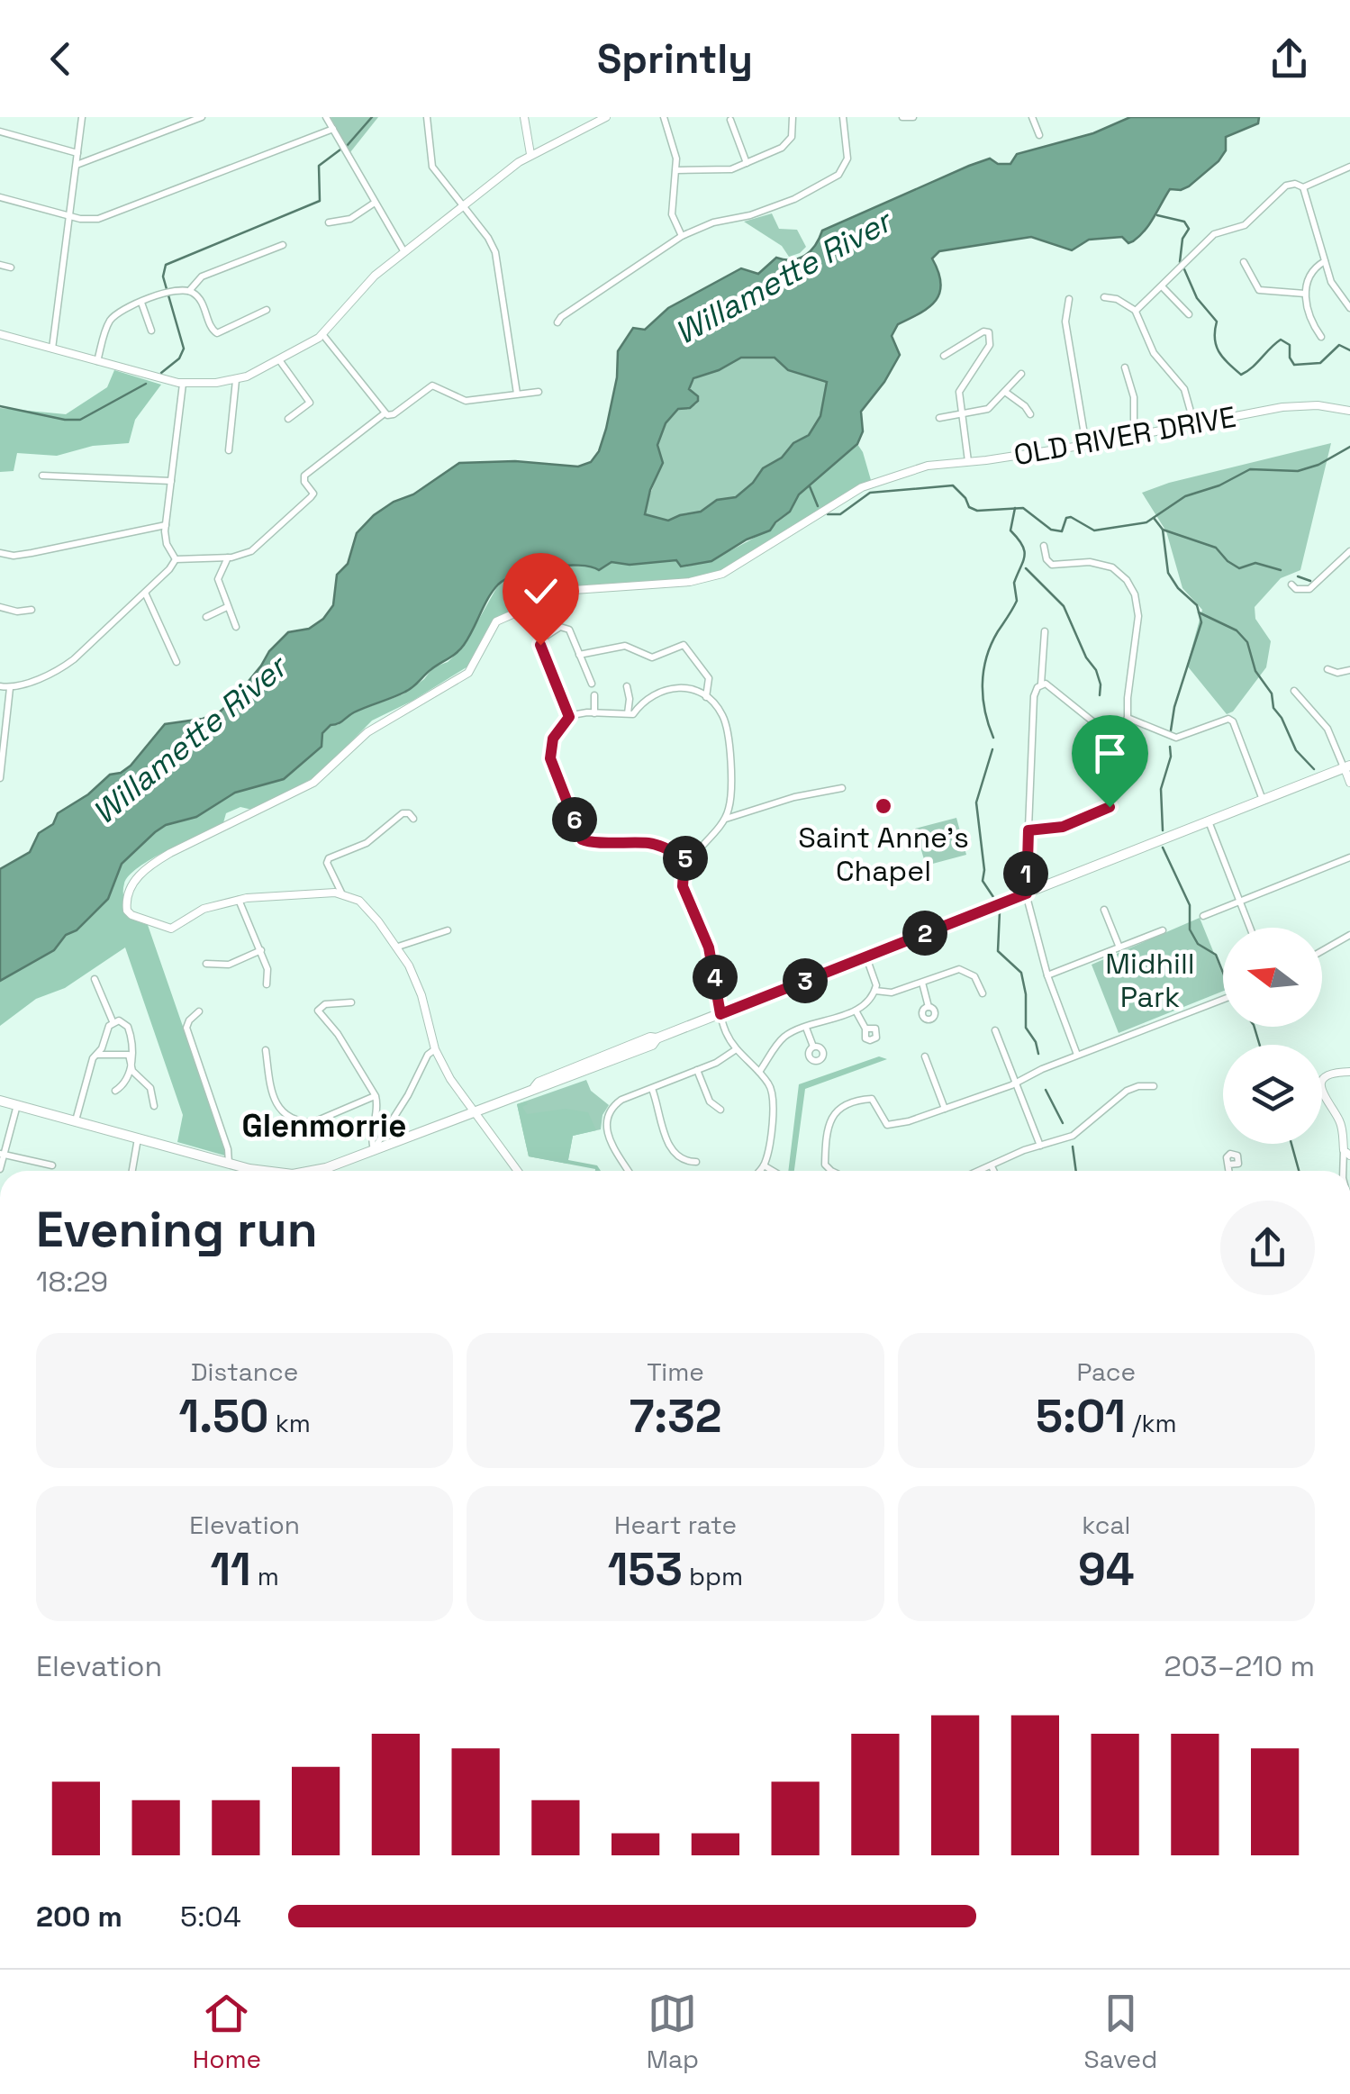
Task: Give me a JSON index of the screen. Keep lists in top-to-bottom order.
{
  "streets": {
    "street": ["OLD RIVER DRIVE"]
  },
  "districts": ["Glenmorrie"],
  "water": ["Willamette River"],
  "parks": ["Midhill Park"],
  "places": ["Saint Anne's Chapel"],
  "north": "left",
  "page": {
    "header": "Sprintly",
    "pins": [
      "6",
      "5",
      "1",
      "2",
      "4",
      "3"
    ],
    "heading": ["Evening run", "18:29"],
    "stats": [
      ["Distance", "1.50 km"],
      ["Time", "7:32"],
      ["Pace", "5:01 /km"],
      ["Elevation", "11 m"],
      ["Heart rate", "153 bpm"],
      ["kcal", "94"]
    ],
    "chart": ["Elevation", "203–210 m"],
    "list": [
      {
        "name": "200 m",
        "note": "5:04"
      }
    ],
    "tabs": ["Home", "Map", "Saved"]
  }
}
